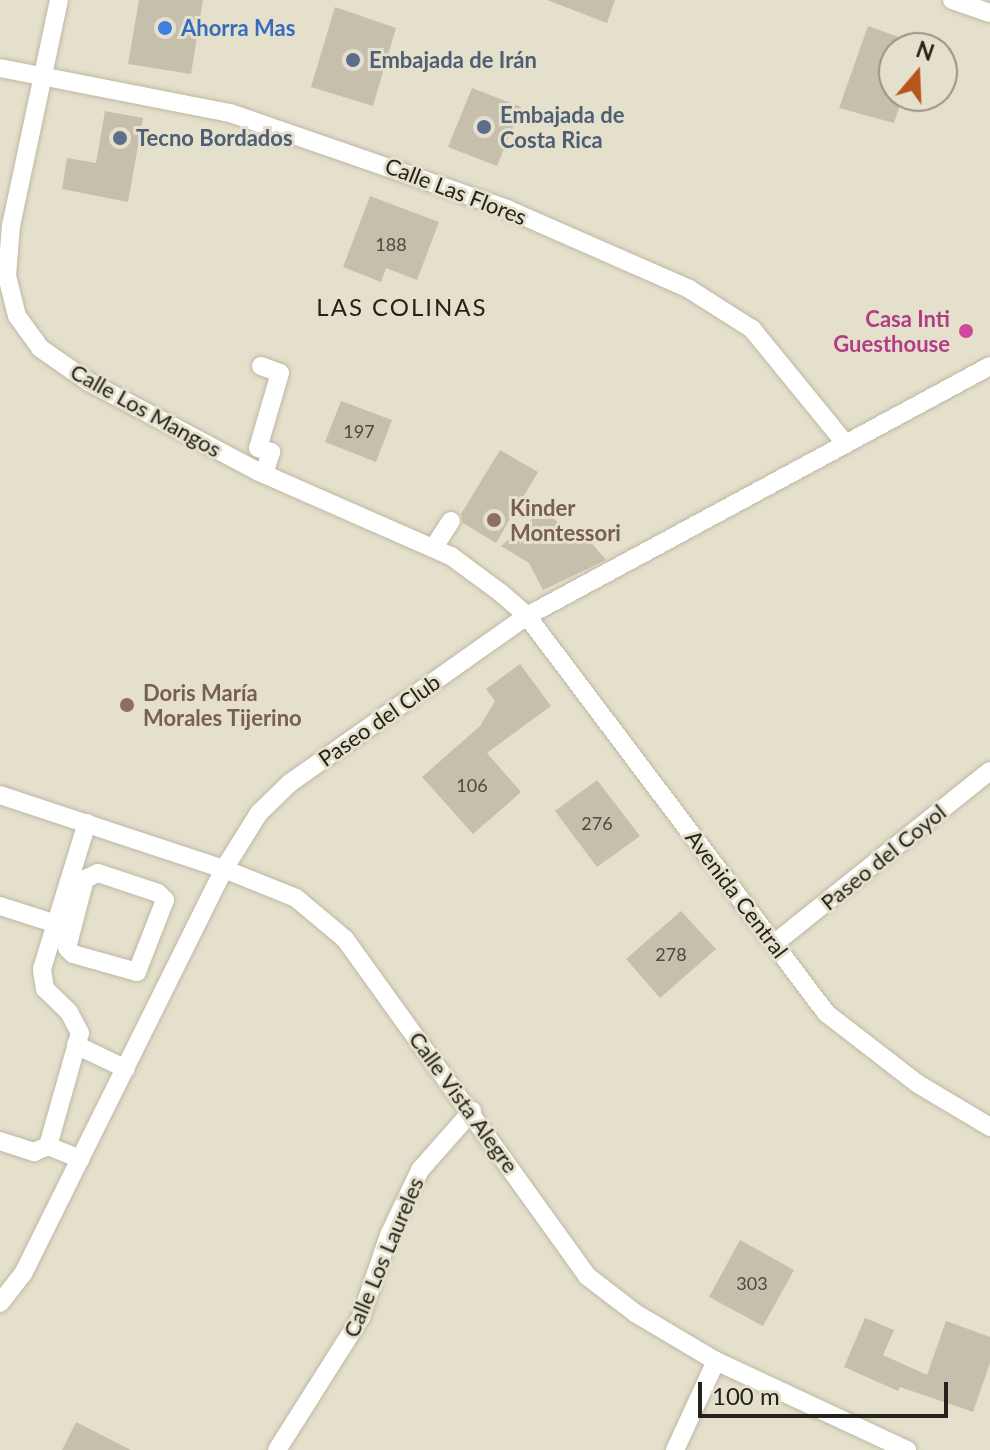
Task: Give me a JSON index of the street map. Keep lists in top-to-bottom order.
{
  "streets": {
    "street": [
      "Calle Las Flores",
      "Calle Los Mangos",
      "Paseo del Club",
      "Paseo del Coyol",
      "Avenida Central",
      "Calle Vista Alegre",
      "Calle Los Laureles"
    ]
  },
  "crossings": [
    ["Calle Las Flores", "Calle Los Mangos"],
    ["Calle Las Flores", "Paseo del Club"],
    ["Calle Los Mangos", "Paseo del Club"],
    ["Calle Los Mangos", "Avenida Central"],
    ["Paseo del Club", "Avenida Central"],
    ["Paseo del Club", "Calle Vista Alegre"],
    ["Paseo del Coyol", "Avenida Central"],
    ["Calle Vista Alegre", "Calle Los Laureles"]
  ],
  "districts": ["LAS COLINAS"],
  "places": [
    "Ahorra Mas",
    "Embajada de Irán",
    "Embajada de Costa Rica",
    "Tecno Bordados",
    "Casa Inti Guesthouse",
    "Kinder Montessori",
    "Doris María Morales Tijerino"
  ],
  "house_numbers": [
    "188",
    "197",
    "106",
    "276",
    "278",
    "303"
  ],
  "scale_bar": "100 m",
  "north": "top"
}
